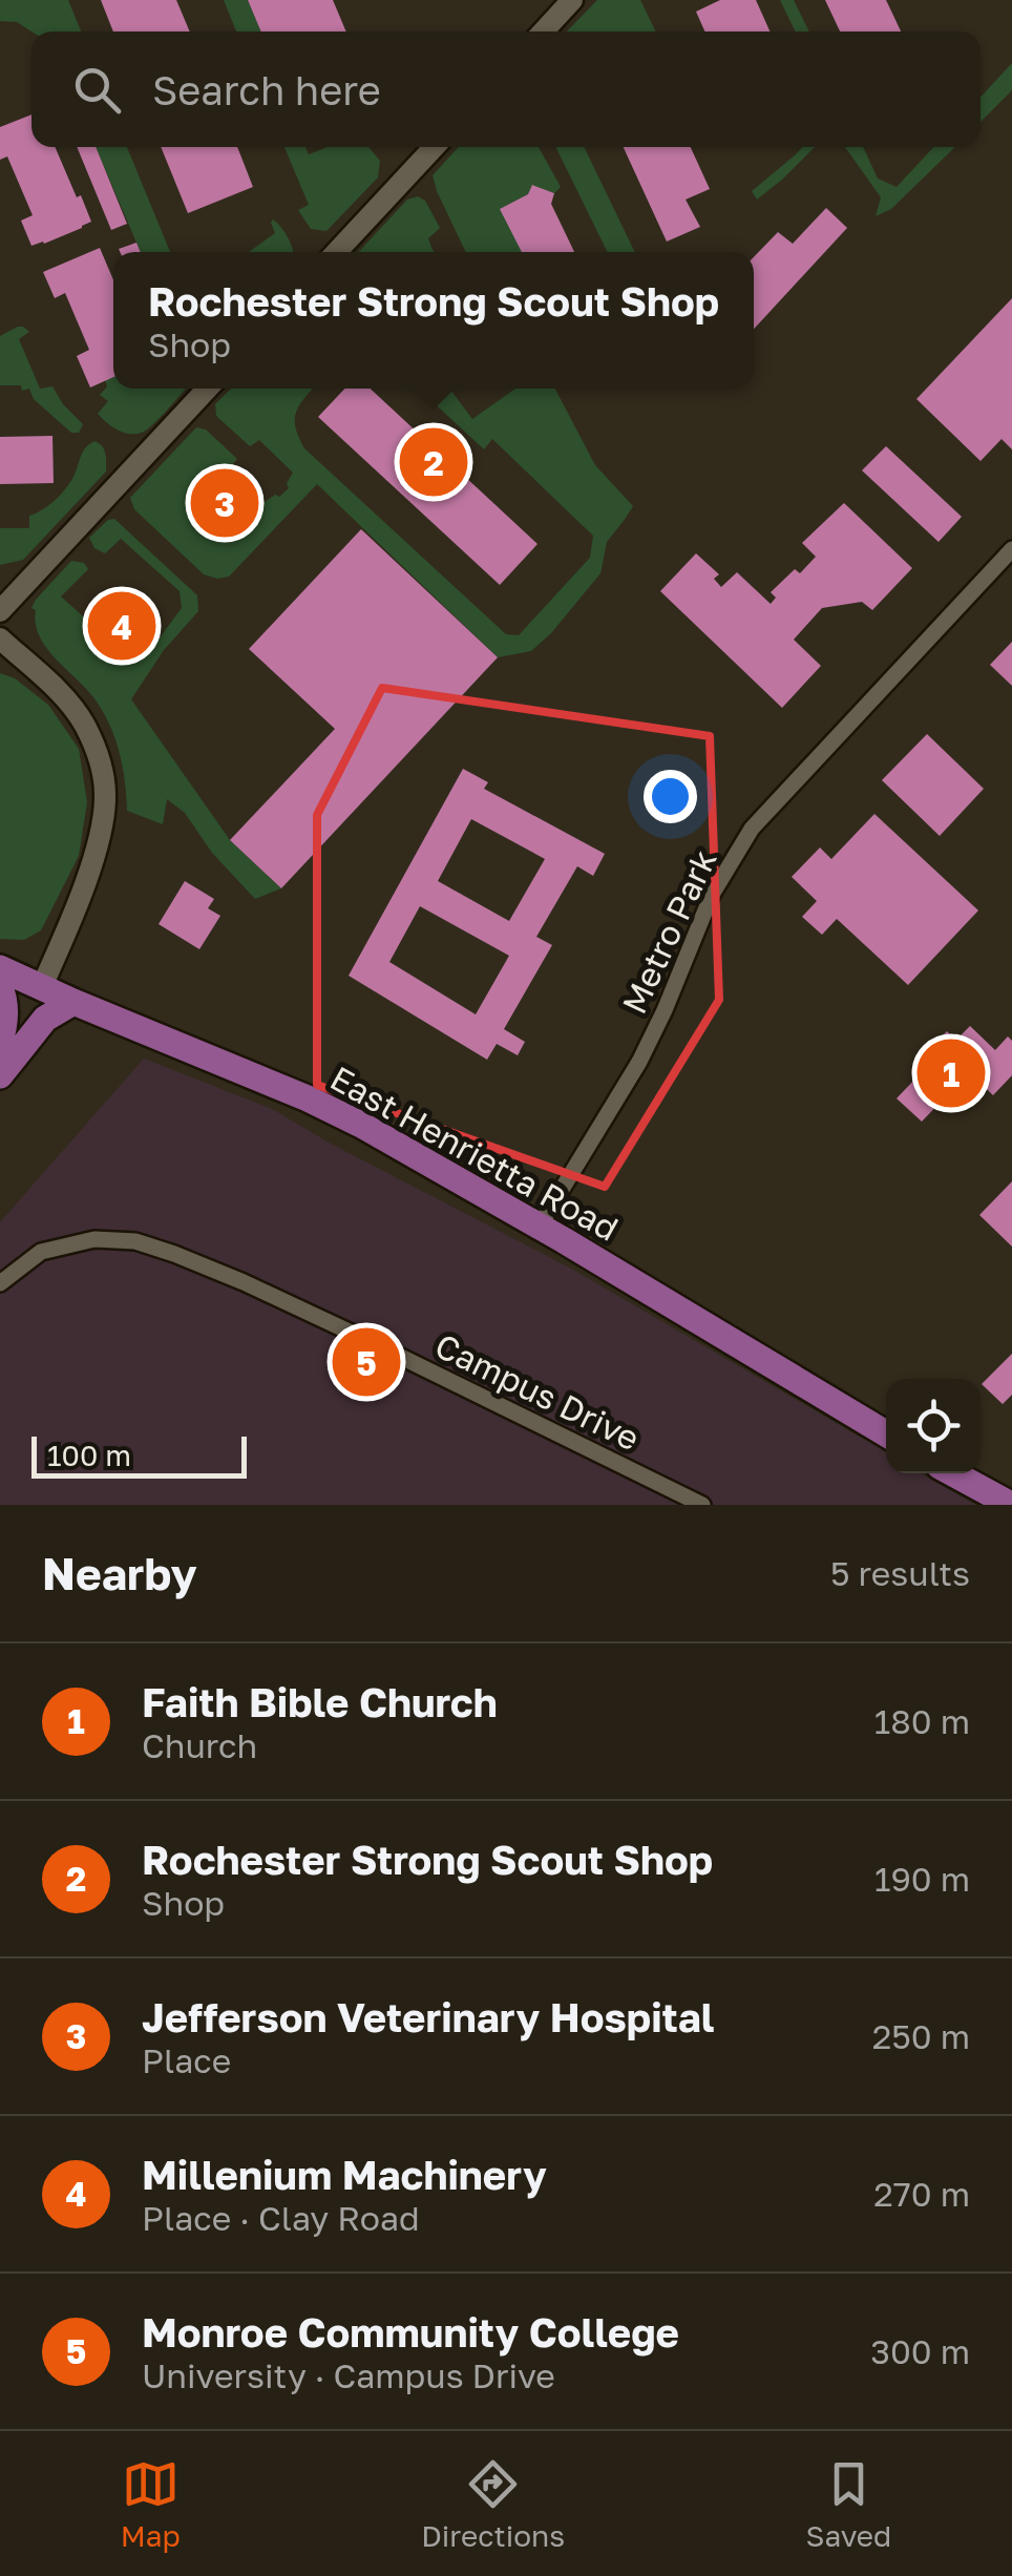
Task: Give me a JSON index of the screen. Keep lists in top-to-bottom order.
{
  "streets": {
    "main road": ["East Henrietta Road"],
    "street": ["Metro Park", "Campus Drive"]
  },
  "crossings": [
    ["Metro Park", "East Henrietta Road"]
  ],
  "scale_bar": "100 m",
  "page": {
    "search": "Search here",
    "popup": ["Rochester Strong Scout Shop", "Shop"],
    "pins": [
      "2",
      "3",
      "4",
      "1",
      "5"
    ],
    "scale": "100 m",
    "heading": ["Nearby", "5 results"],
    "list": [
      {
        "mark": "1",
        "name": "Faith Bible Church",
        "note": "Church",
        "value": "180 m"
      },
      {
        "mark": "2",
        "name": "Rochester Strong Scout Shop",
        "note": "Shop",
        "value": "190 m"
      },
      {
        "mark": "3",
        "name": "Jefferson Veterinary Hospital",
        "note": "Place",
        "value": "250 m"
      },
      {
        "mark": "4",
        "name": "Millenium Machinery",
        "note": "Place · Clay Road",
        "value": "270 m"
      },
      {
        "mark": "5",
        "name": "Monroe Community College",
        "note": "University · Campus Drive",
        "value": "300 m"
      }
    ],
    "nav": ["Map", "Directions", "Saved"]
  }
}
